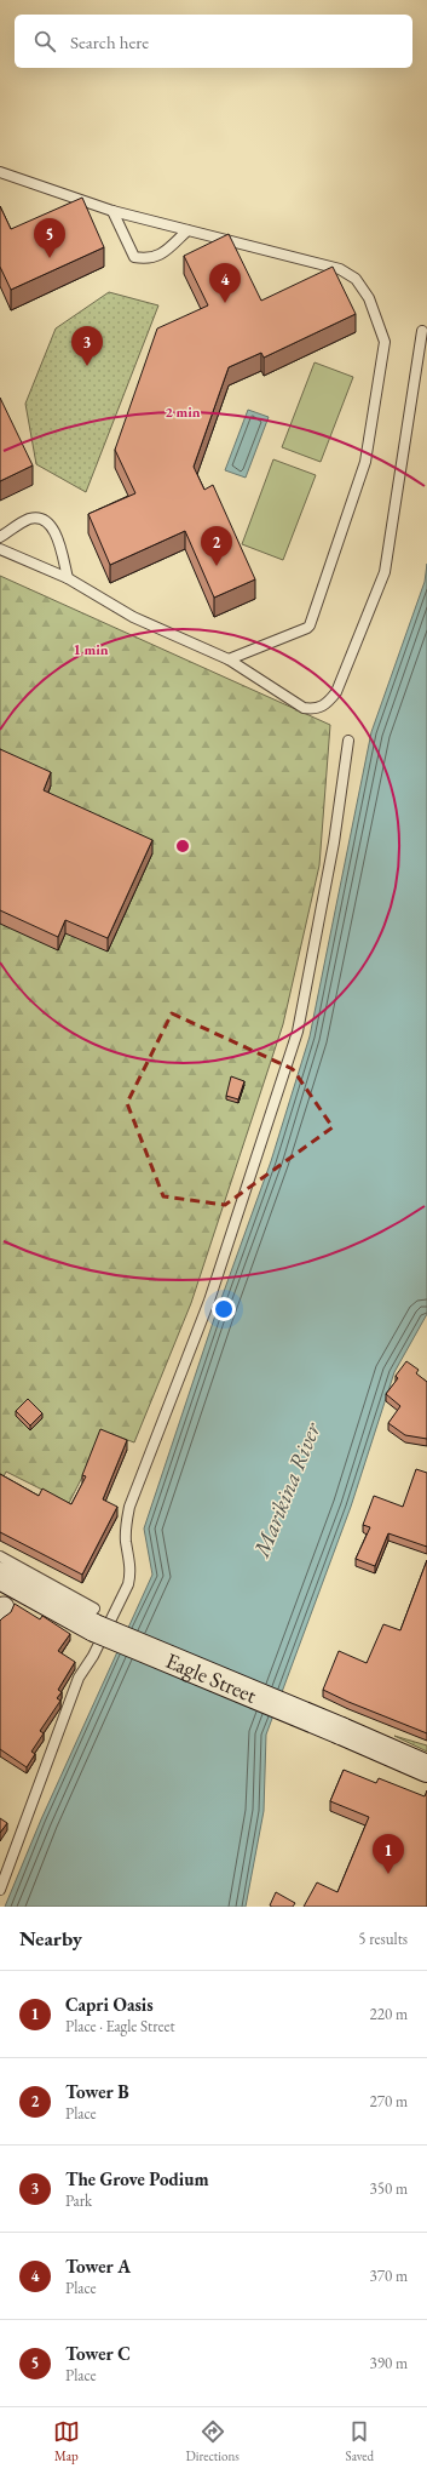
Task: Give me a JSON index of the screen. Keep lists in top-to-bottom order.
{
  "streets": {
    "main road": ["Eagle Street"]
  },
  "water": ["Marikina River"],
  "page": {
    "search": "Search here",
    "pins": [
      "5",
      "4",
      "3",
      "2",
      "1"
    ],
    "heading": ["Nearby", "5 results"],
    "list": [
      {
        "mark": "1",
        "name": "Capri Oasis",
        "note": "Place · Eagle Street",
        "value": "220 m"
      },
      {
        "mark": "2",
        "name": "Tower B",
        "note": "Place",
        "value": "270 m"
      },
      {
        "mark": "3",
        "name": "The Grove Podium",
        "note": "Park",
        "value": "350 m"
      },
      {
        "mark": "4",
        "name": "Tower A",
        "note": "Place",
        "value": "370 m"
      },
      {
        "mark": "5",
        "name": "Tower C",
        "note": "Place",
        "value": "390 m"
      }
    ],
    "nav": ["Map", "Directions", "Saved"]
  },
  "rings": ["2 min", "1 min"]
}
